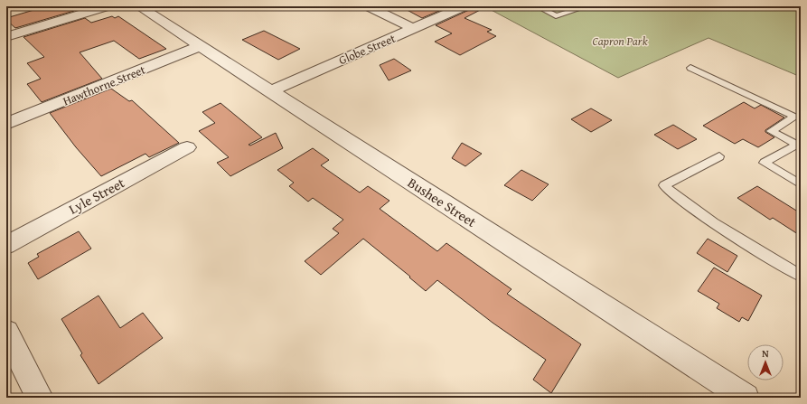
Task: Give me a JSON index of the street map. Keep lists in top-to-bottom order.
{
  "streets": {
    "street": [
      "Globe Street",
      "Hawthorne Street",
      "Lyle Street",
      "Bushee Street"
    ]
  },
  "crossings": [
    ["Globe Street", "Bushee Street"],
    ["Hawthorne Street", "Bushee Street"]
  ],
  "parks": ["Capron Park"],
  "north": "top"
}
